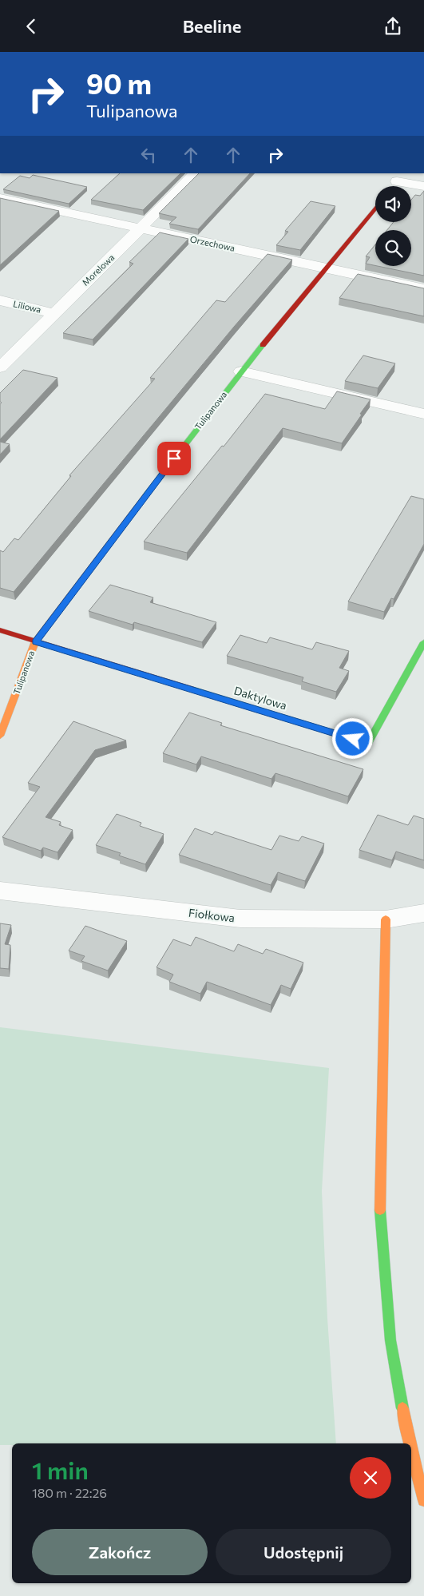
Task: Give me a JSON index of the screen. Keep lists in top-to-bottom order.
{
  "streets": {
    "street": [
      "Orzechowa",
      "Morelowa",
      "Liliowa",
      "Tulipanowa",
      "Daktylowa",
      "Fiołkowa"
    ]
  },
  "crossings": [
    ["Orzechowa", "Morelowa"],
    ["Orzechowa", "Tulipanowa"],
    ["Morelowa", "Liliowa"],
    ["Tulipanowa", "Daktylowa"]
  ],
  "page": {
    "header": "Beeline",
    "turn": ["90 m", "Tulipanowa"],
    "heading": ["1 min", "180 m · 22:26"],
    "buttons": ["Zakończ", "Udostępnij"]
  }
}
